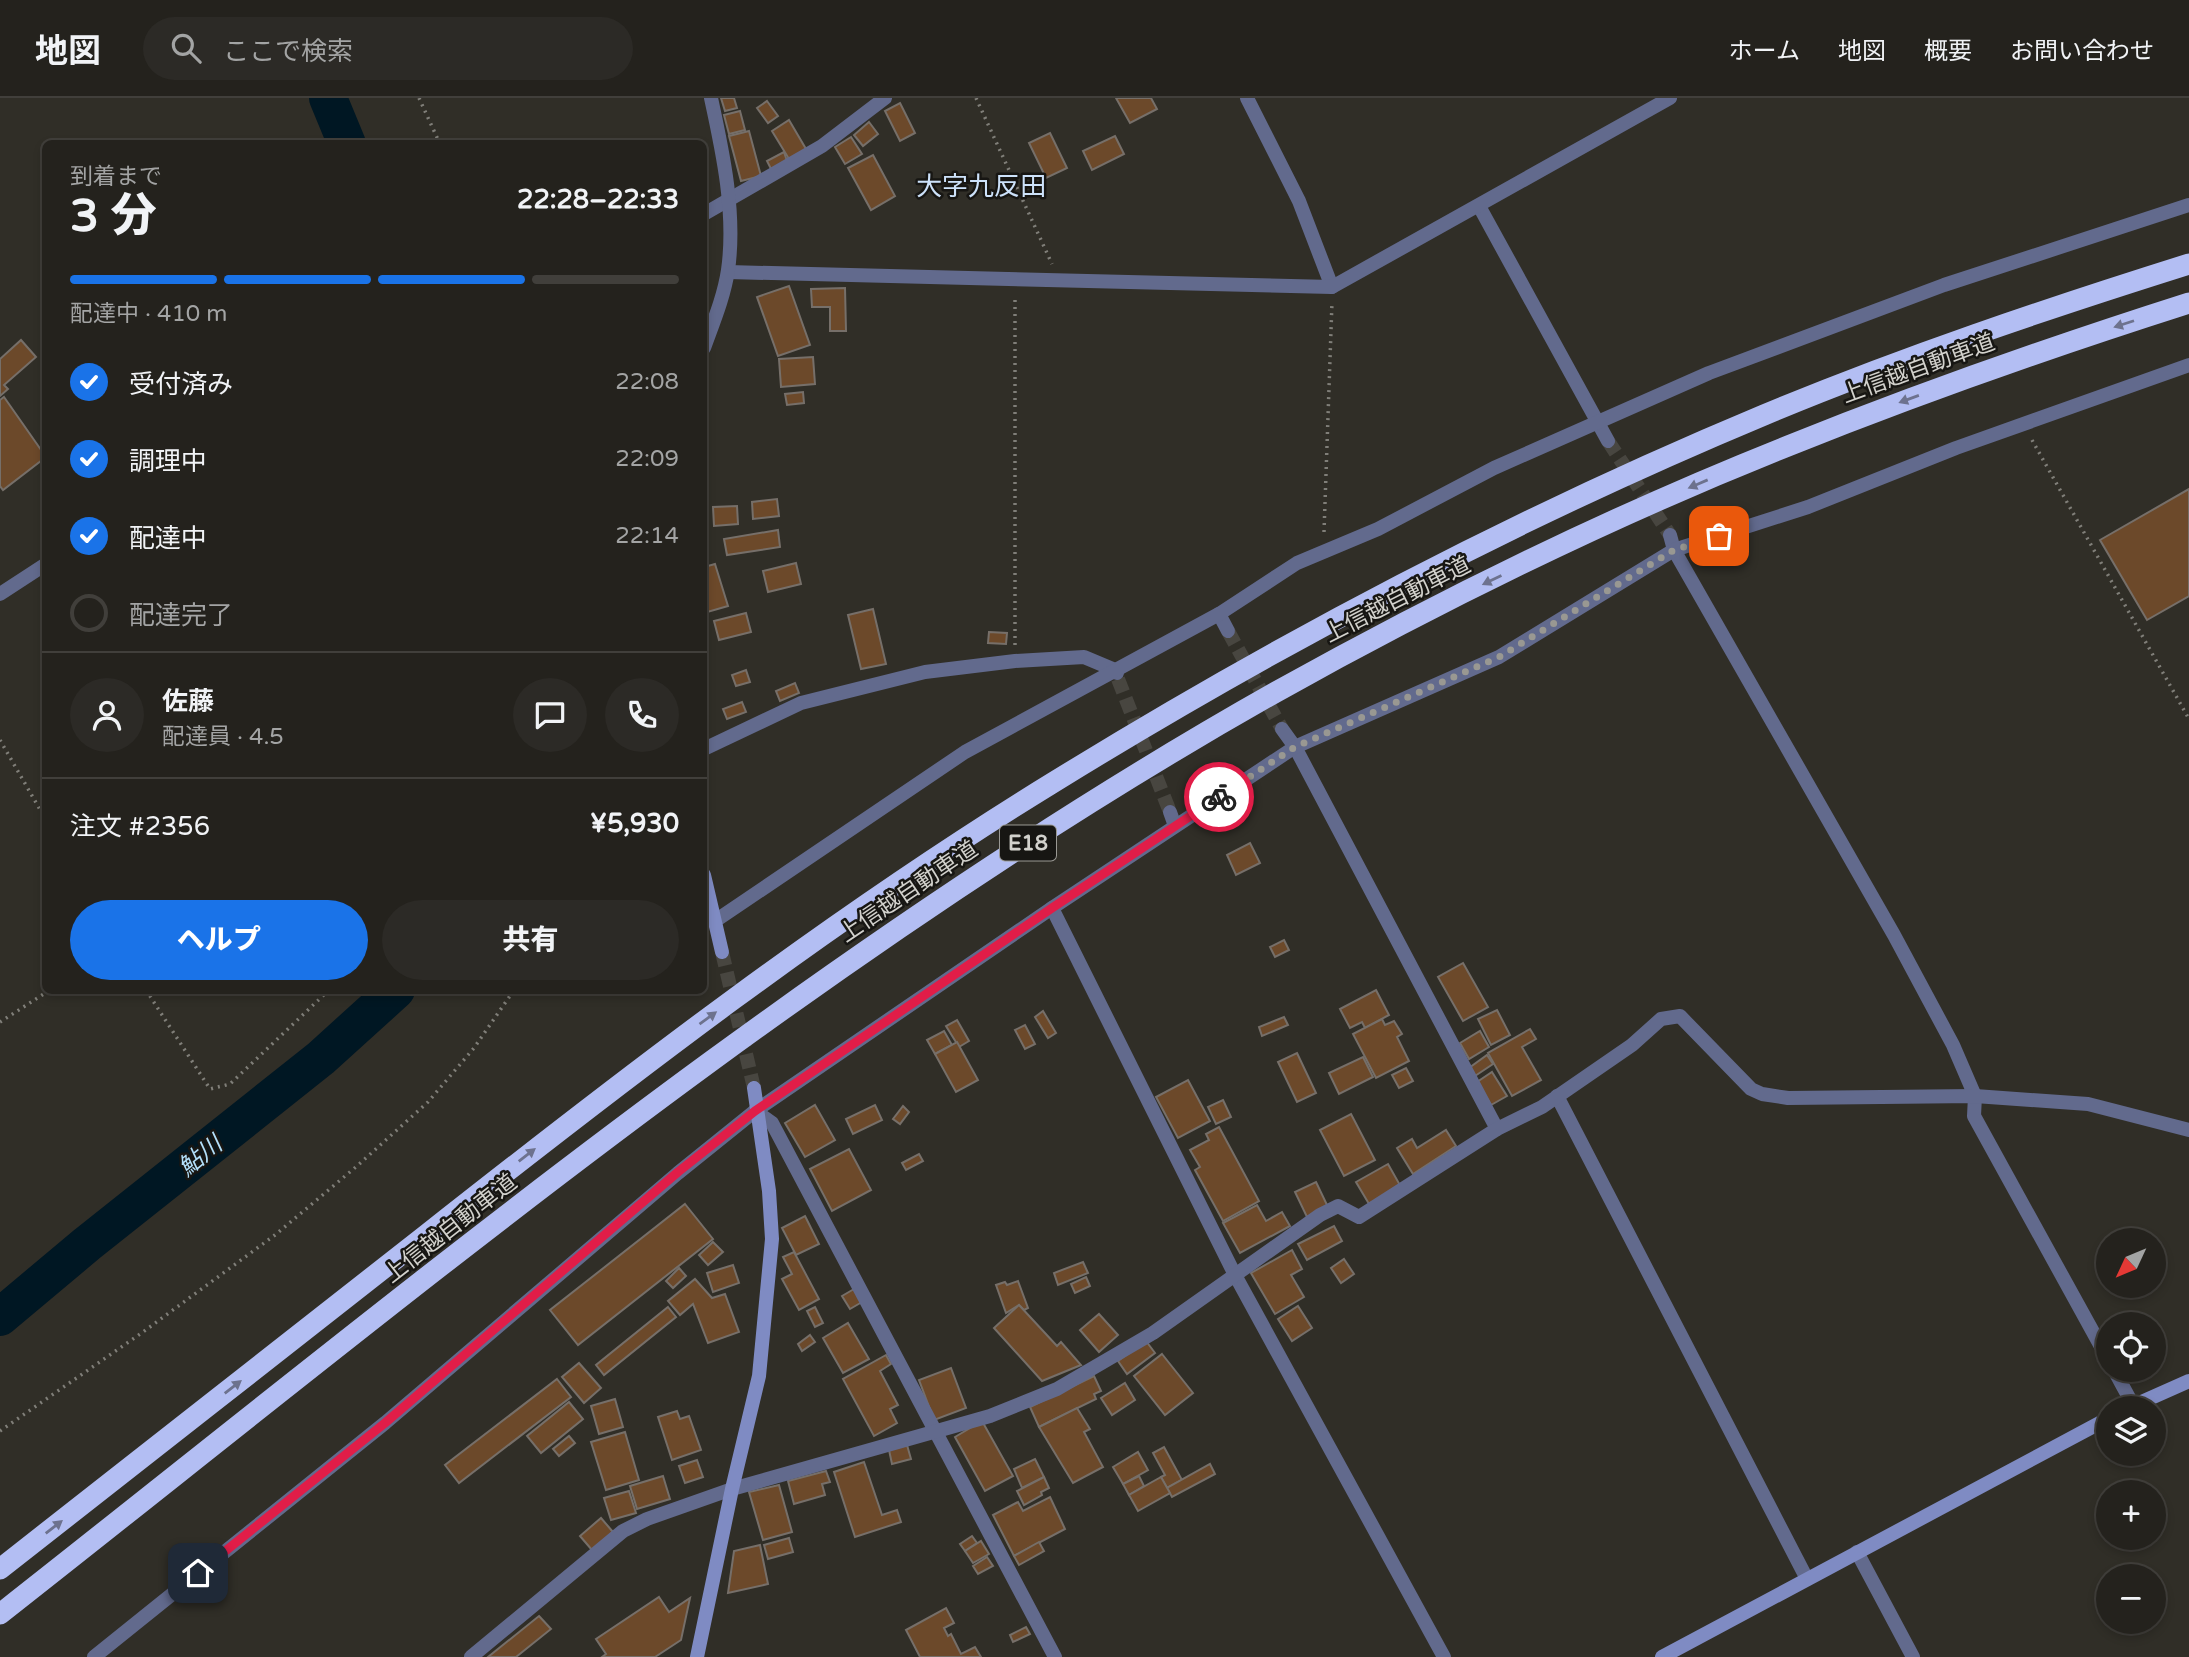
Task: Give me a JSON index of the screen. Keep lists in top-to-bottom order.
{
  "streets": {
    "highway": ["上信越自動車道", "E18"]
  },
  "districts": ["大字九反田"],
  "water": ["鮎川"],
  "north": "bottom left",
  "page": {
    "header": "地図",
    "search": "ここで検索",
    "nav": [
      "ホーム",
      "地図",
      "概要",
      "お問い合わせ"
    ],
    "heading": ["3 分", "到着まで", "22:28–22:33"],
    "panel": [
      "佐藤",
      "配達員 · 4.5",
      "注文 #2356",
      "¥5,930"
    ],
    "bar": "配達中 · 410 m",
    "list": [
      ["受付済み", "22:08"],
      ["調理中", "22:09"],
      ["配達中", "22:14"],
      "配達完了"
    ],
    "buttons": ["ヘルプ", "共有"],
    "map_buttons": ["+", "−"]
  }
}
